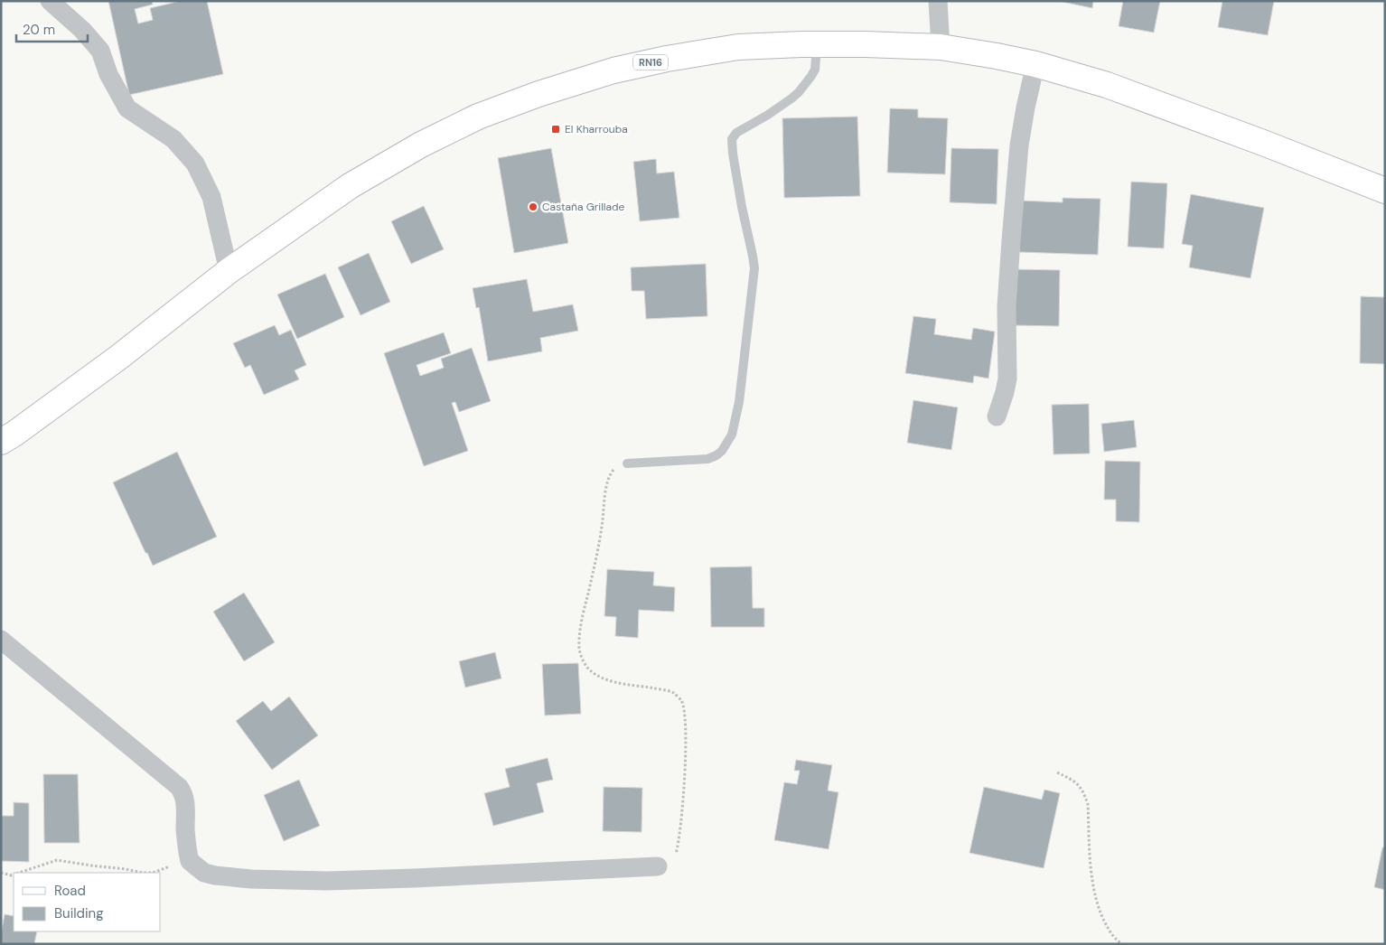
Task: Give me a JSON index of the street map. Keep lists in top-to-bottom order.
{
  "streets": {
    "main road": ["RN16"]
  },
  "places": {
    "transit": ["El Kharrouba"],
    "other": ["Castaña Grillade"]
  },
  "legend": ["Road", "Building"],
  "scale_bar": "20 m"
}
